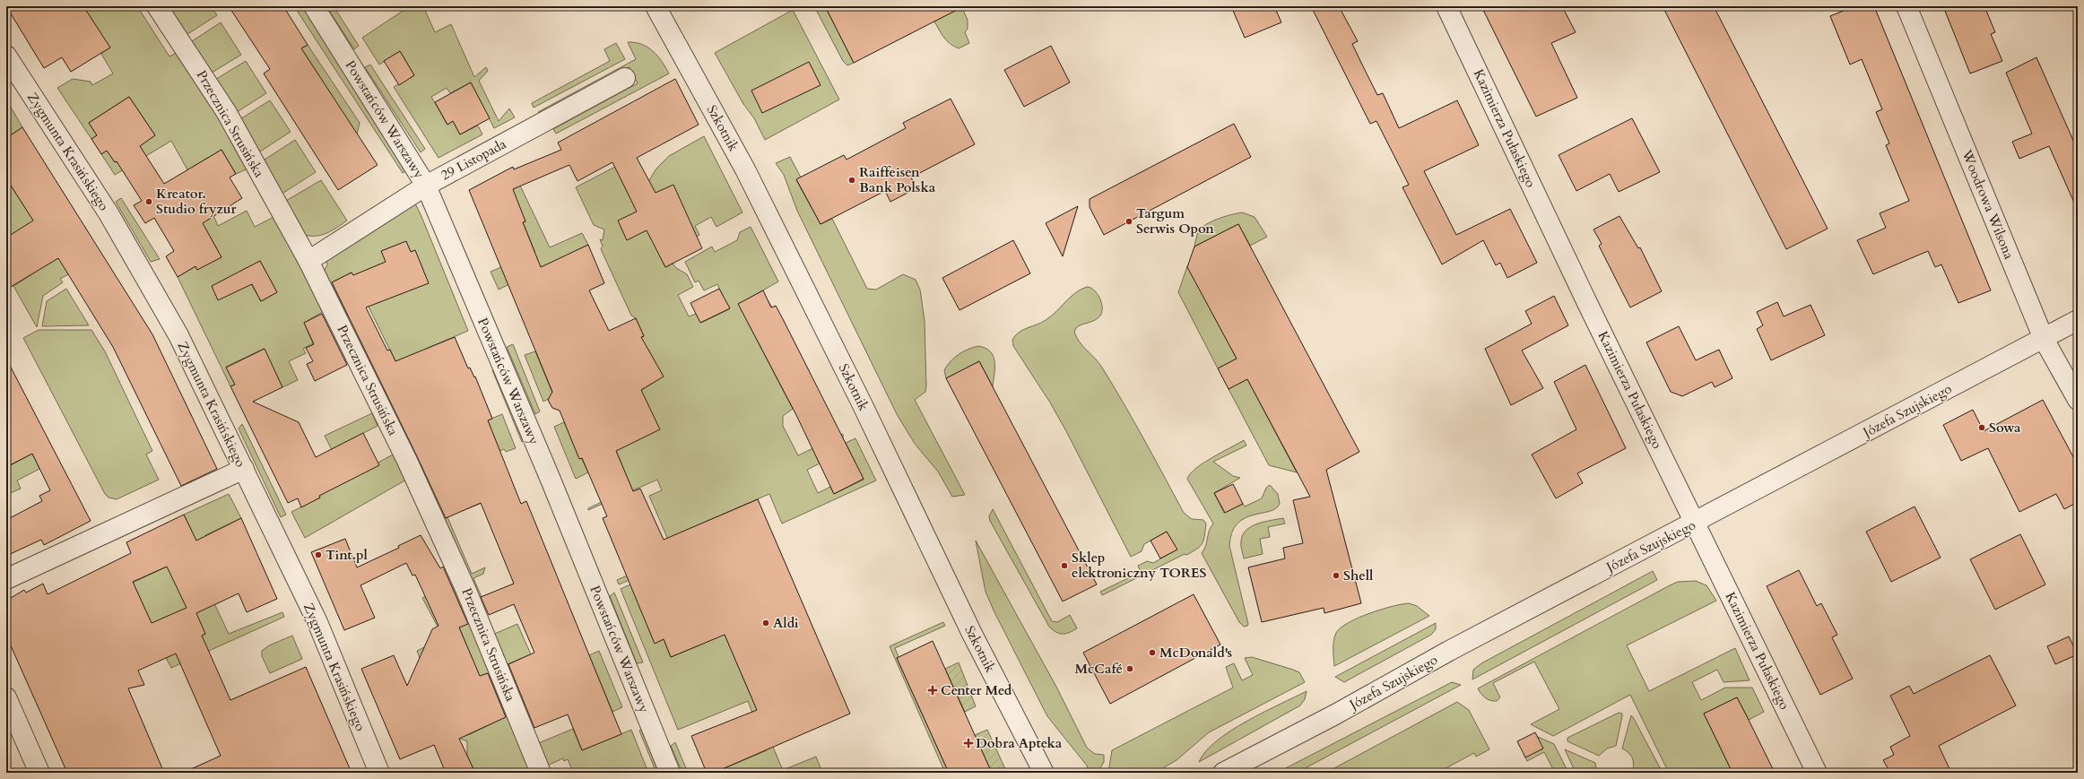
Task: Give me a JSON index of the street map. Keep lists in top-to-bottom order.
{
  "streets": {
    "street": [
      "Powstańców Warszawy",
      "Przecznica Strusińska",
      "Szkotnik",
      "Kazimierza Pułaskiego",
      "Zygmunta Krasińskiego",
      "29 Listopada",
      "Woodrowa Wilsona",
      "Józefa Szujskiego"
    ]
  },
  "crossings": [
    ["Powstańców Warszawy", "29 Listopada"],
    ["Przecznica Strusińska", "29 Listopada"],
    ["Kazimierza Pułaskiego", "Józefa Szujskiego"],
    ["Woodrowa Wilsona", "Józefa Szujskiego"]
  ],
  "places": {
    "other": [
      "Raiffeisen Bank Polska",
      "Kreator. Studio fryzur",
      "Targum Serwis Opon",
      "Sowa",
      "Tint.pl",
      "Sklep elektroniczny TORES",
      "Shell",
      "Aldi",
      "McDonald's",
      "McCafé"
    ],
    "health": ["Center Med", "Dobra Apteka"]
  }
}
